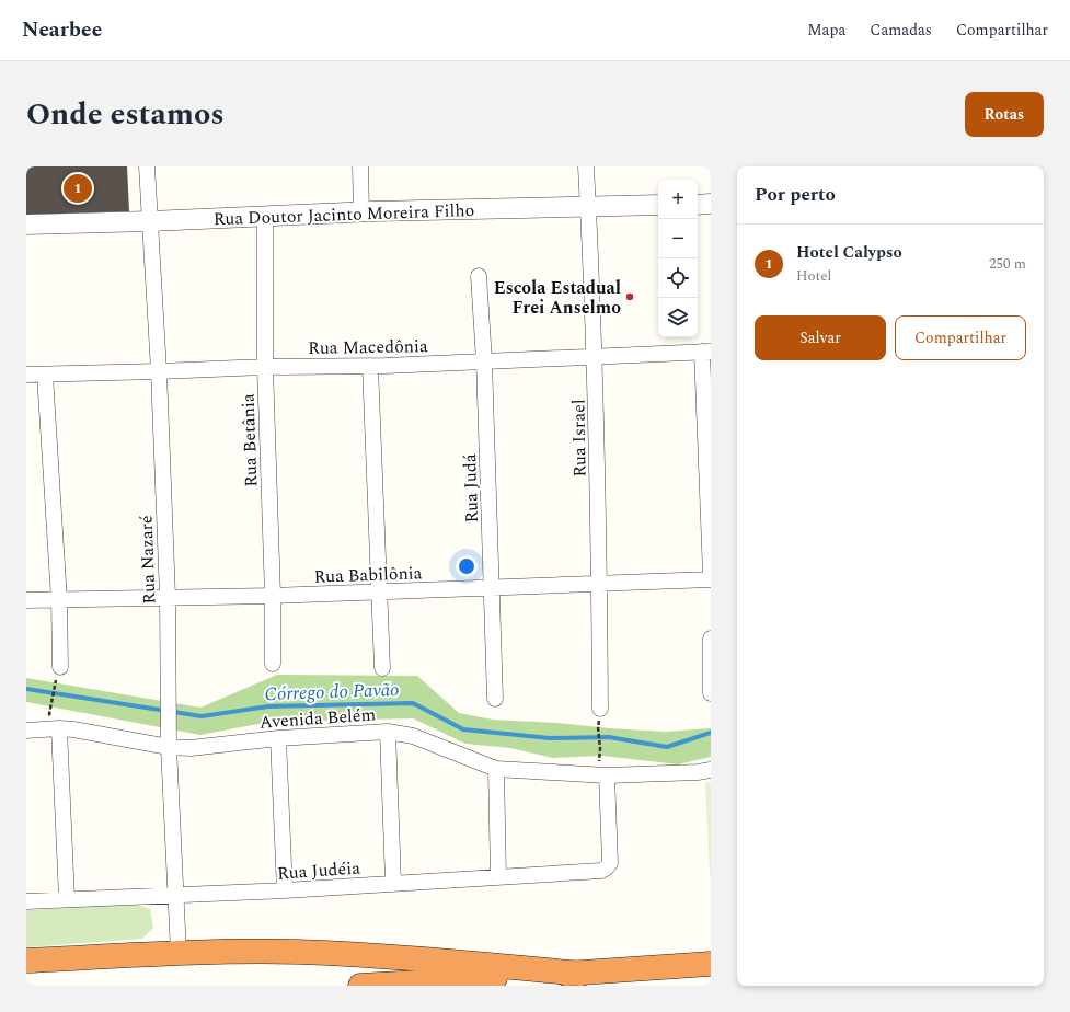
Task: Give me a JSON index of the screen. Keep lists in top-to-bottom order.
{
  "streets": {
    "street": [
      "Rua Doutor Jacinto Moreira Filho",
      "Rua Macedônia",
      "Rua Israel",
      "Rua Betânia",
      "Rua Judá",
      "Rua Nazaré",
      "Rua Babilônia",
      "Avenida Belém",
      "Rua Judéia"
    ]
  },
  "crossings": [
    ["Rua Doutor Jacinto Moreira Filho", "Rua Israel"],
    ["Rua Doutor Jacinto Moreira Filho", "Rua Betânia"],
    ["Rua Doutor Jacinto Moreira Filho", "Rua Nazaré"],
    ["Rua Macedônia", "Rua Israel"],
    ["Rua Macedônia", "Rua Betânia"],
    ["Rua Macedônia", "Rua Judá"],
    ["Rua Macedônia", "Rua Nazaré"],
    ["Rua Israel", "Rua Babilônia"],
    ["Rua Betânia", "Rua Babilônia"],
    ["Rua Judá", "Rua Babilônia"],
    ["Rua Nazaré", "Rua Babilônia"],
    ["Rua Nazaré", "Avenida Belém"],
    ["Rua Nazaré", "Rua Judéia"],
    ["Avenida Belém", "Rua Judéia"]
  ],
  "water": ["Córrego do Pavão"],
  "places": ["Escola Estadual Frei Anselmo"],
  "page": {
    "header": "Nearbee",
    "nav": ["Mapa", "Camadas", "Compartilhar"],
    "title": "Onde estamos",
    "buttons": [
      "Rotas",
      ["Salvar", "Compartilhar"]
    ],
    "heading": "Por perto",
    "pins": "1",
    "map_buttons": ["+", "−"],
    "list": [
      {
        "mark": "1",
        "name": "Hotel Calypso",
        "note": "Hotel",
        "value": "250 m"
      }
    ]
  }
}
